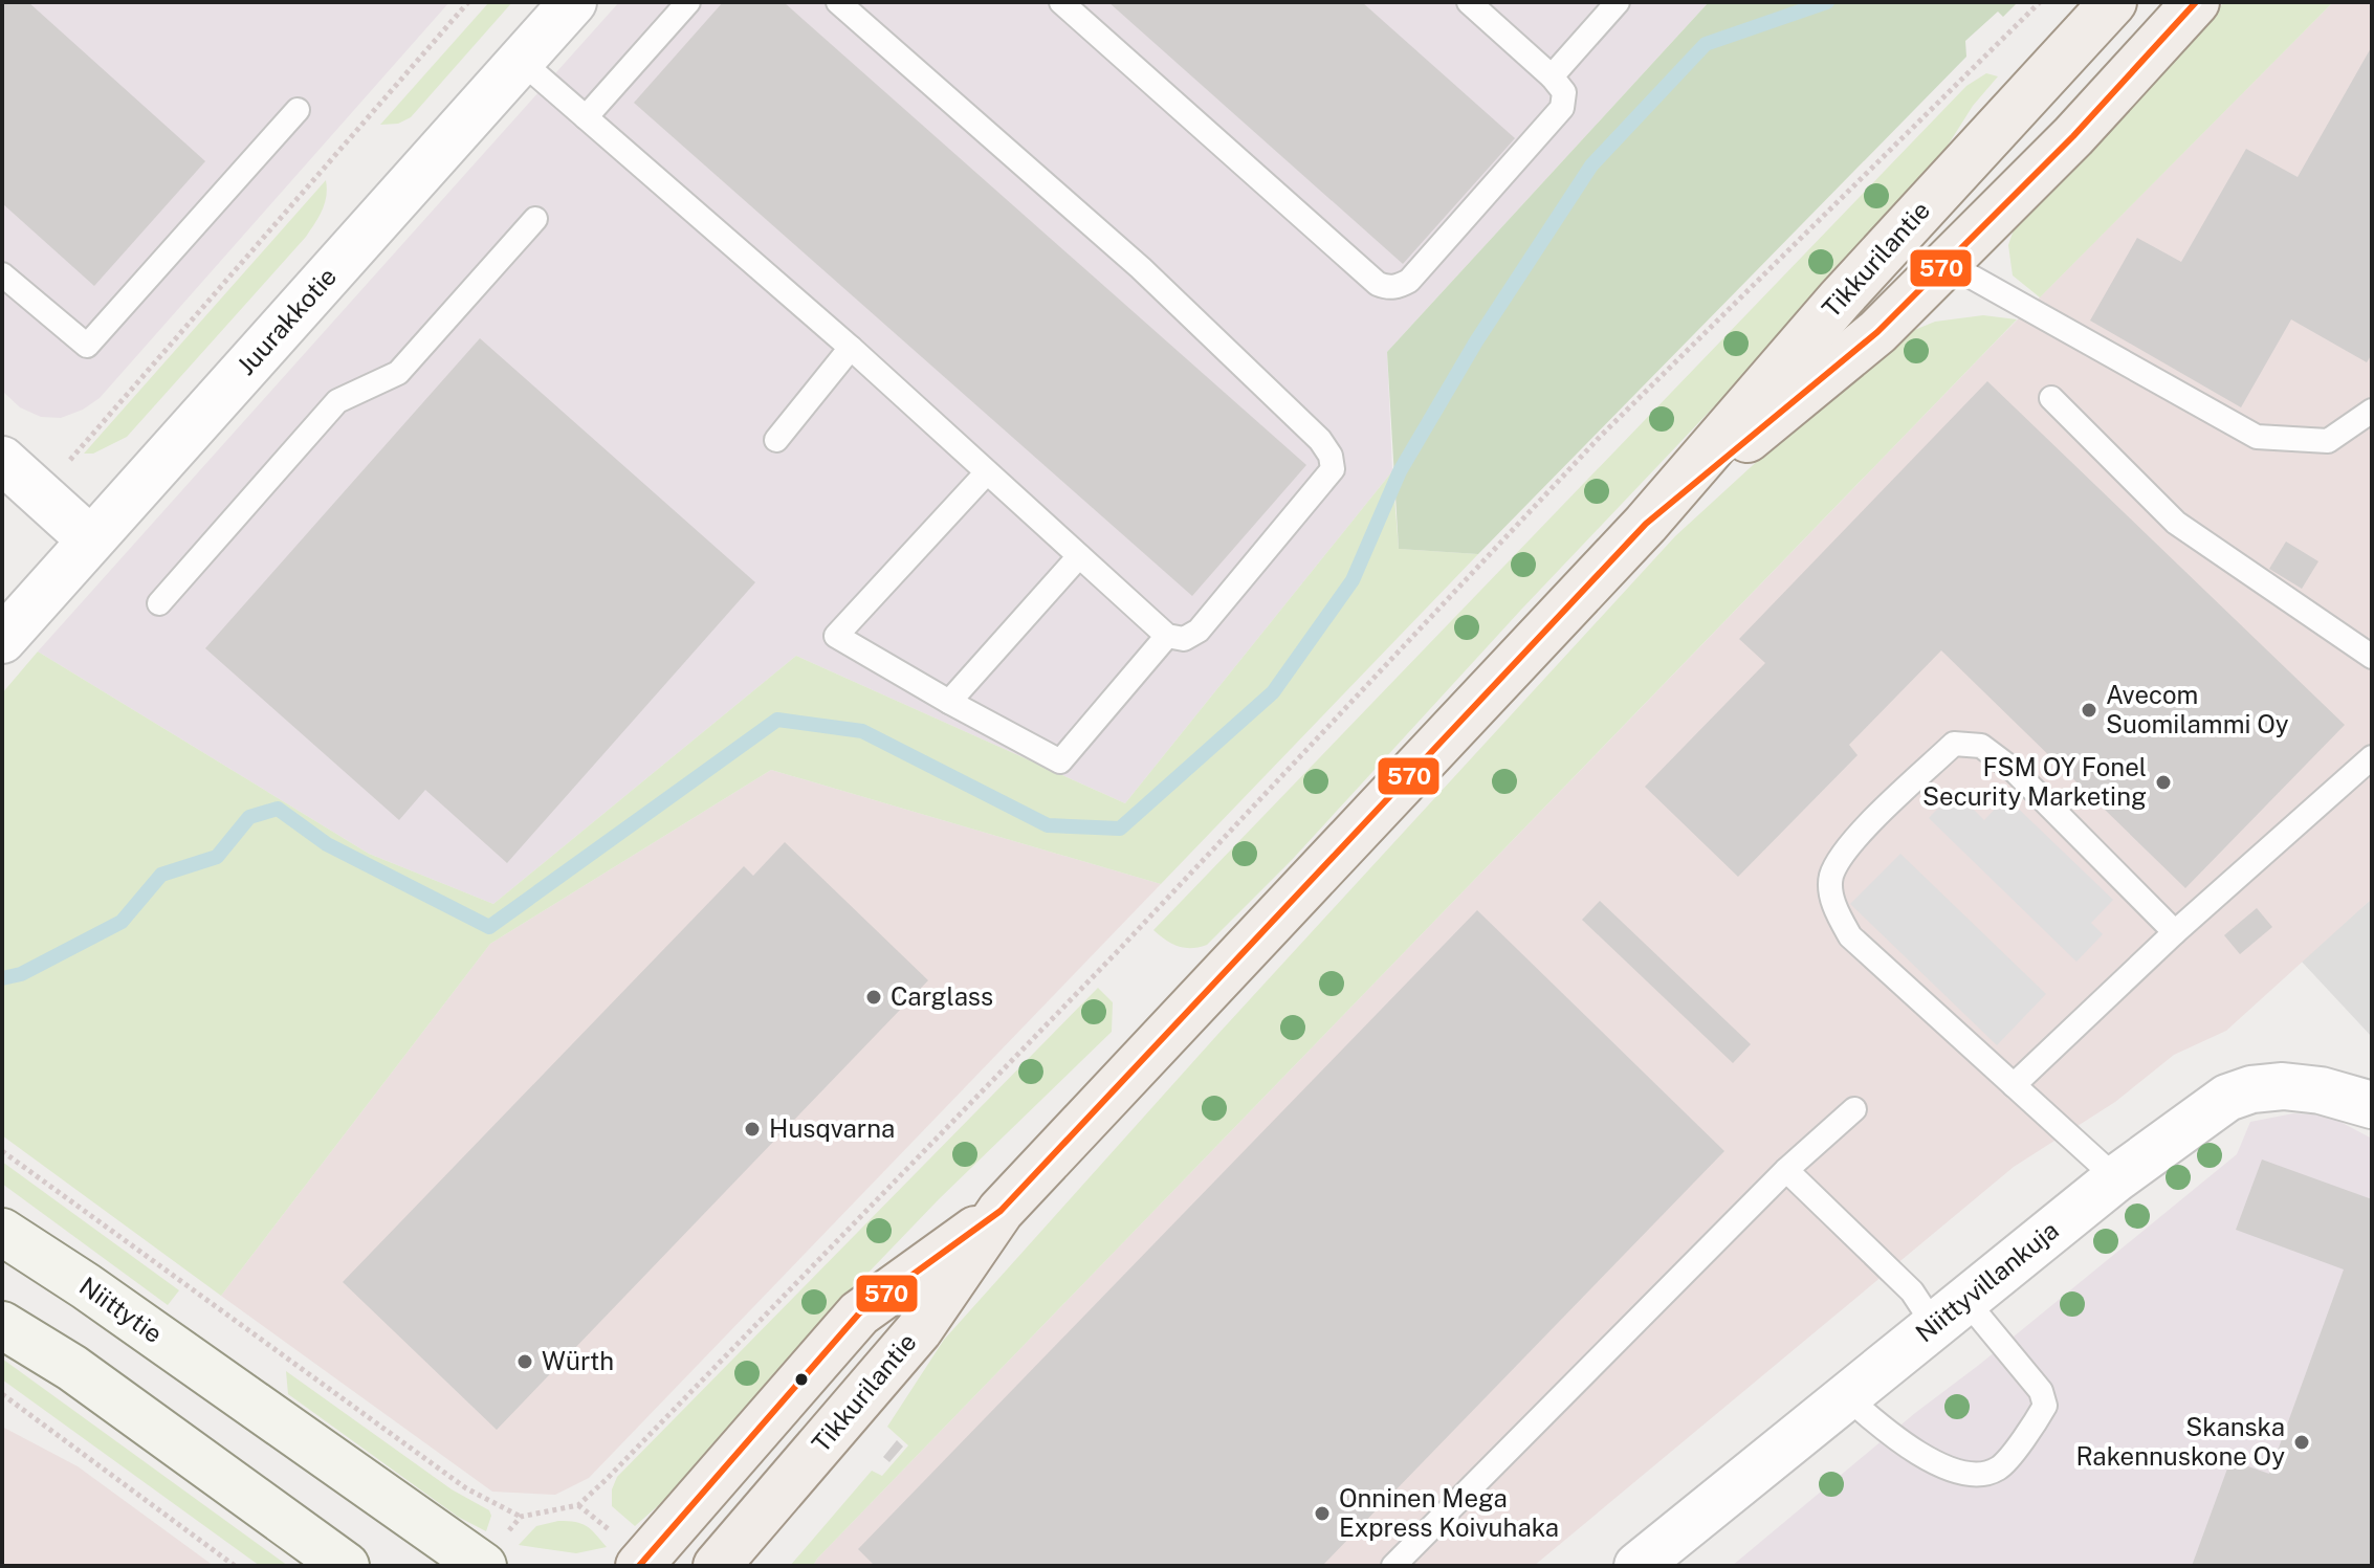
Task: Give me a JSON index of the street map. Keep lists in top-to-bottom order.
{
  "streets": {
    "main road": ["Tikkurilantie", "Niittytie"],
    "street": ["Juurakkotie", "Niittyvillankuja"]
  },
  "places": [
    "Avecom Suomilammi Oy",
    "FSM OY Fonel Security Marketing",
    "Carglass",
    "Husqvarna",
    "Würth",
    "Skanska Rakennuskone Oy",
    "Onninen Mega Express Koivuhaka"
  ],
  "lines": ["transit line 570"]
}
